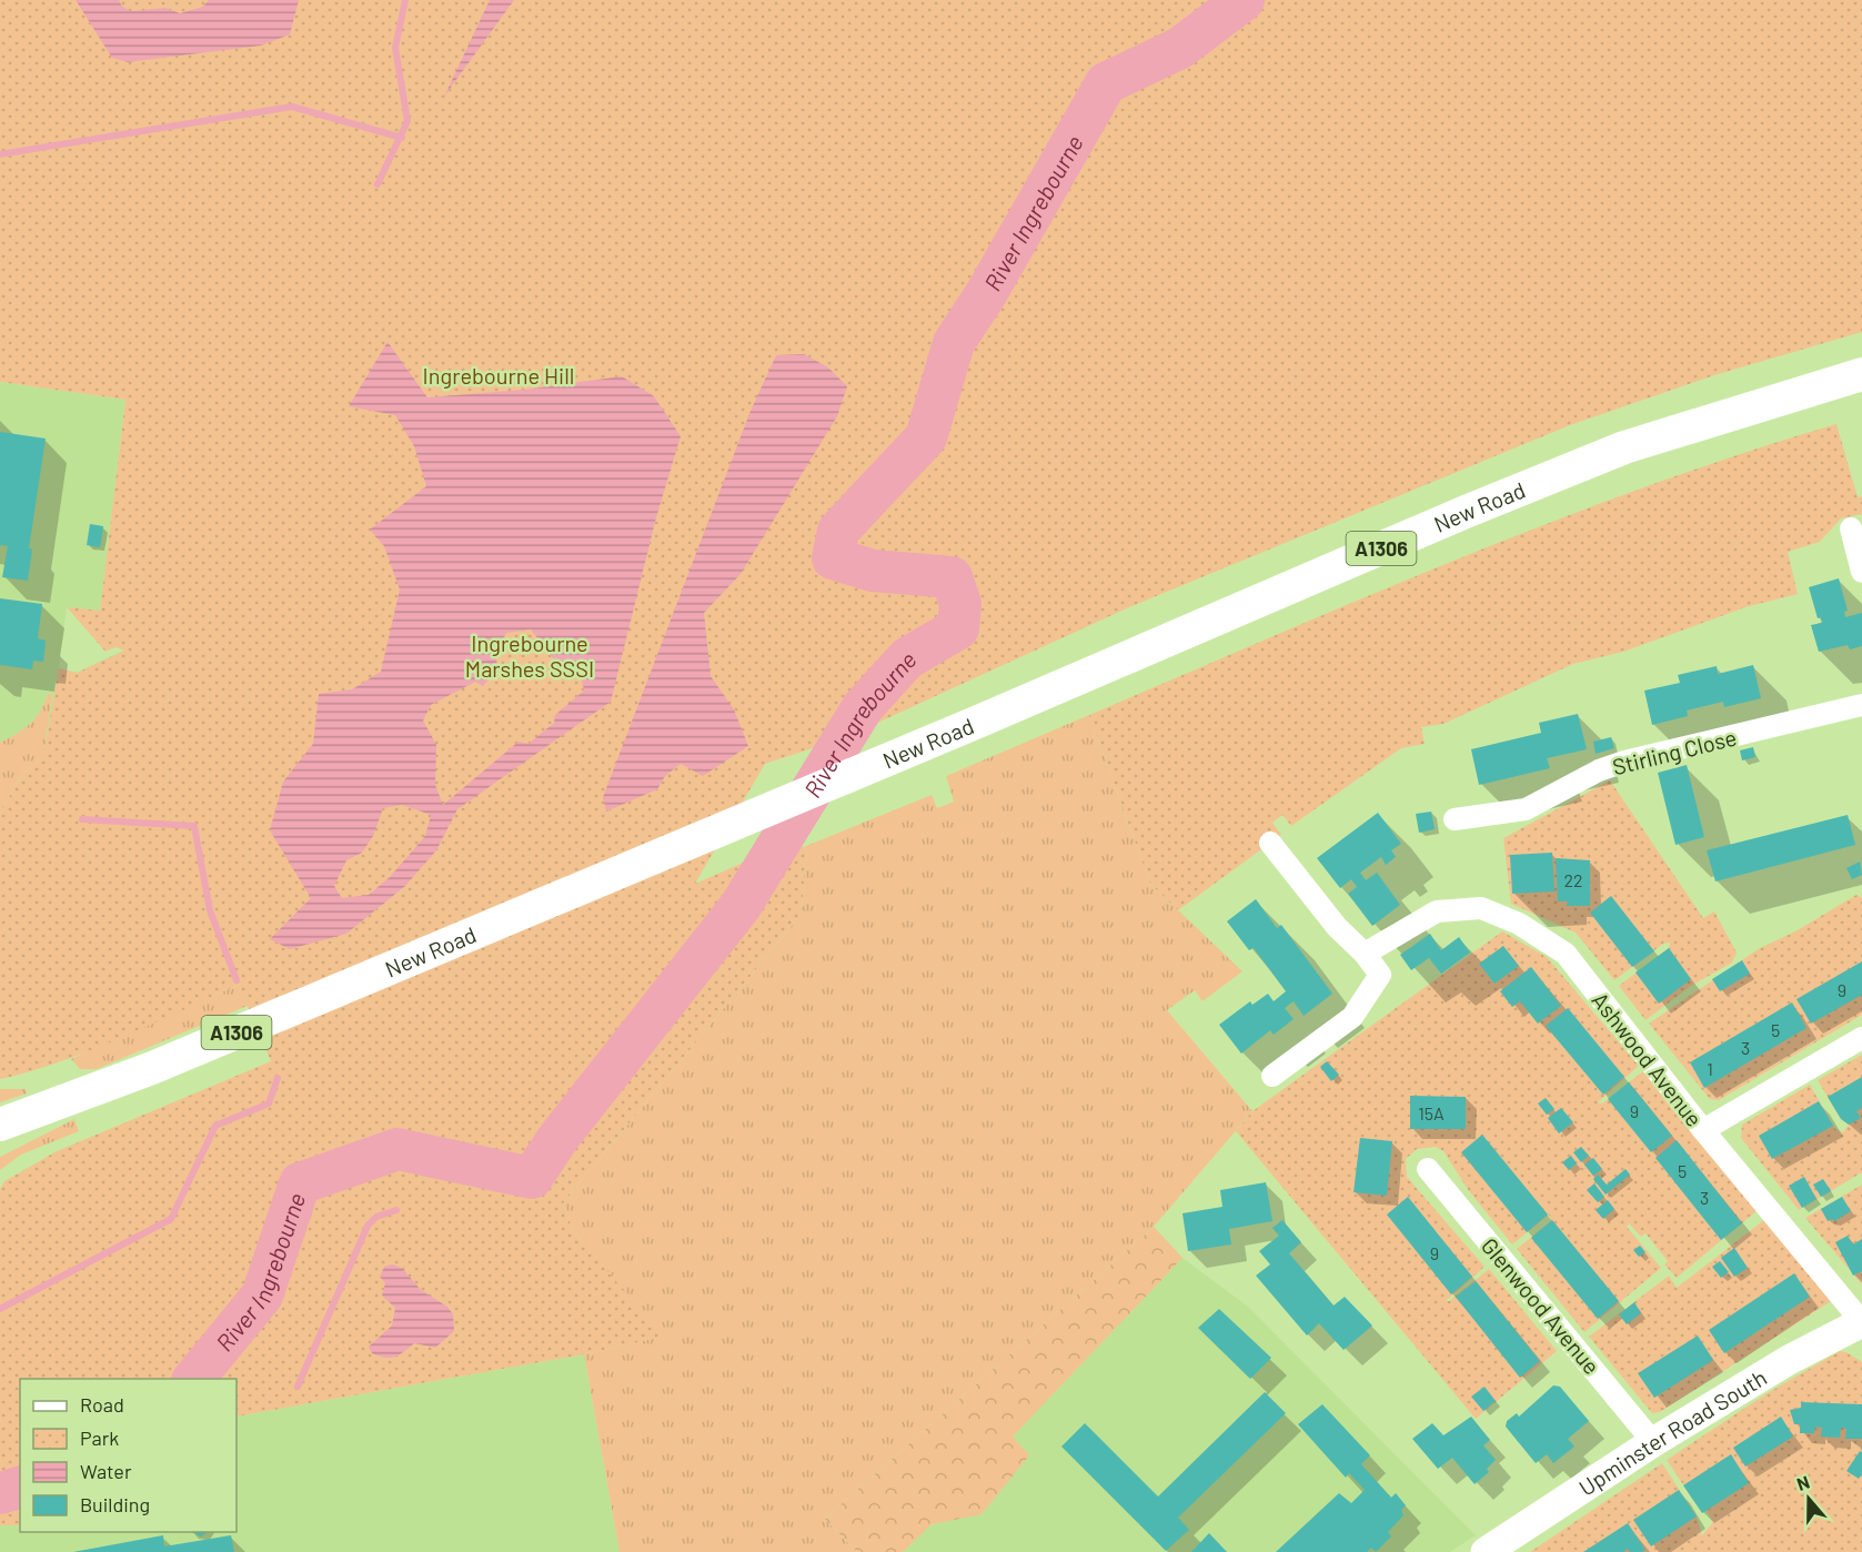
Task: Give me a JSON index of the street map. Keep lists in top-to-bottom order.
{
  "streets": {
    "main road": ["New Road", "A1306"],
    "street": [
      "Stirling Close",
      "Ashwood Avenue",
      "Glenwood Avenue",
      "Upminster Road South"
    ]
  },
  "crossings": [
    ["Ashwood Avenue", "Upminster Road South"],
    ["Glenwood Avenue", "Upminster Road South"]
  ],
  "water": ["River Ingrebourne"],
  "parks": ["Ingrebourne Hill", "Ingrebourne Marshes SSSI"],
  "house_numbers": [
    "22",
    "9",
    "5",
    "3",
    "1",
    "9",
    "15A",
    "5",
    "3",
    "9"
  ],
  "legend": [
    "Road",
    "Park",
    "Water",
    "Building"
  ],
  "north": "top"
}
